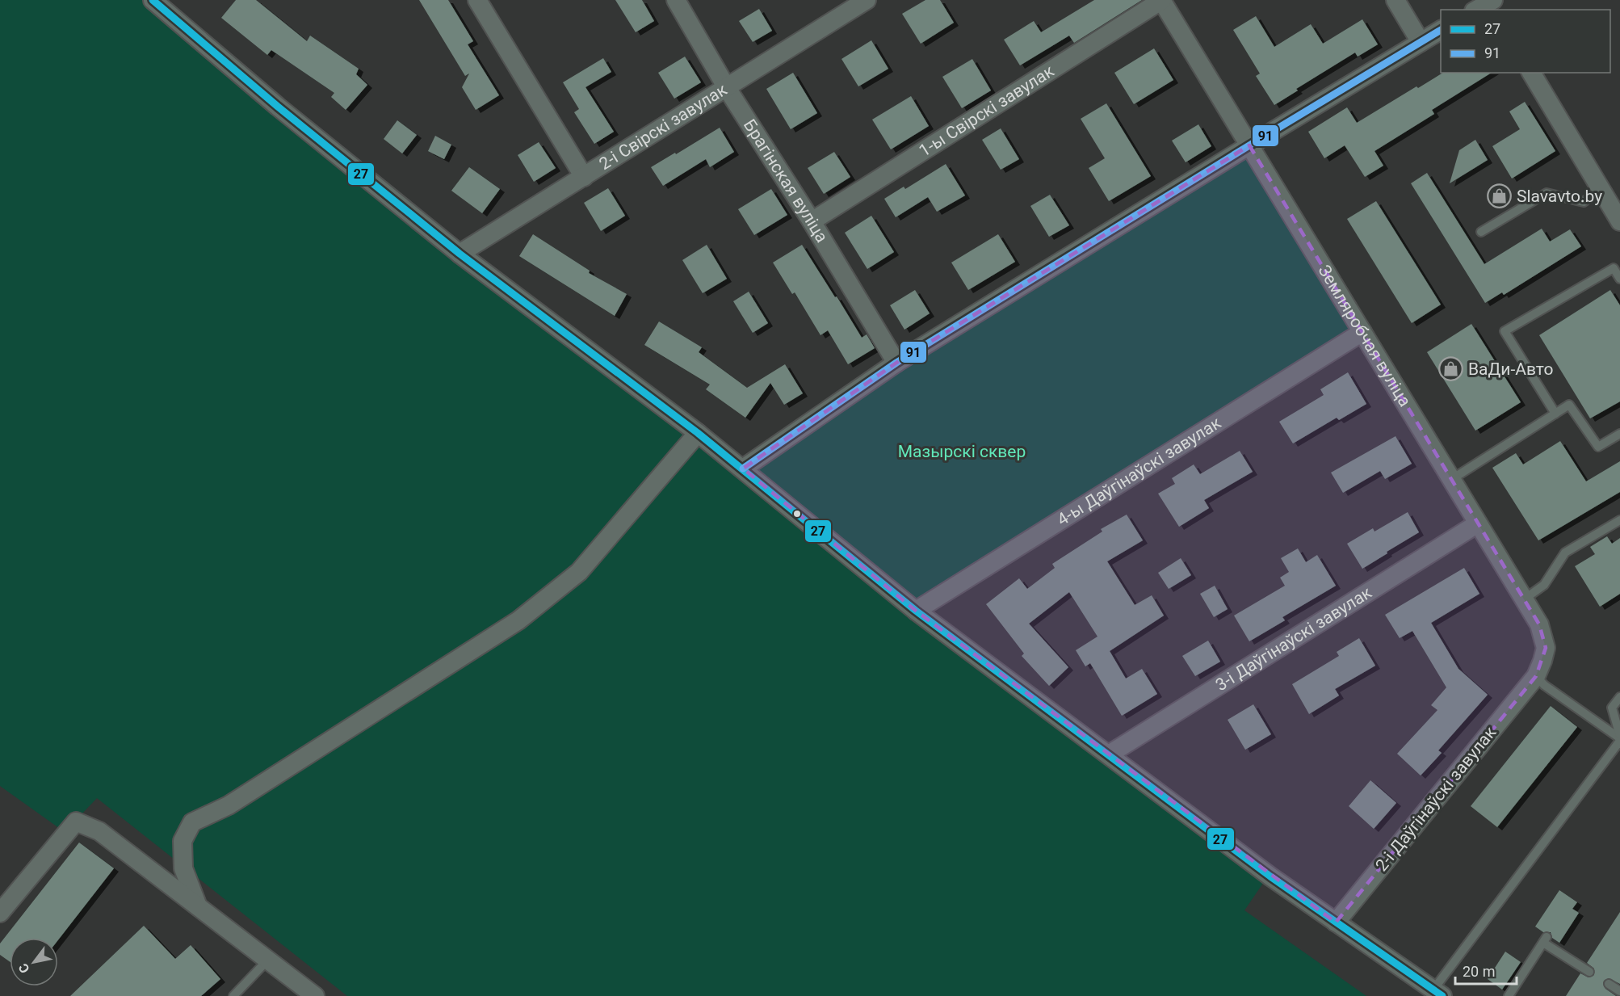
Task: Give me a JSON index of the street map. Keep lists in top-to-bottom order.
{
  "streets": {
    "street": [
      "1-ы Свірскі завулак",
      "2-і Свірскі завулак",
      "Брагінская вуліца",
      "Земляробчая вуліца",
      "4-ы Даўгінаўскі завулак",
      "3-і Даўгінаўскі завулак",
      "2-і Даўгінаўскі завулак"
    ]
  },
  "crossings": [
    ["1-ы Свірскі завулак", "Брагінская вуліца"],
    ["1-ы Свірскі завулак", "Земляробчая вуліца"],
    ["2-і Свірскі завулак", "Брагінская вуліца"],
    ["Земляробчая вуліца", "4-ы Даўгінаўскі завулак"],
    ["Земляробчая вуліца", "3-і Даўгінаўскі завулак"],
    ["Земляробчая вуліца", "2-і Даўгінаўскі завулак"]
  ],
  "parks": ["Мазырскі сквер"],
  "places": {
    "shop": ["Slavavto.by", "ВаДи-Авто"]
  },
  "lines": ["transit line 27", "transit line 91"],
  "legend": ["27", "91"],
  "scale_bar": "20 m",
  "north": "bottom left"
}
